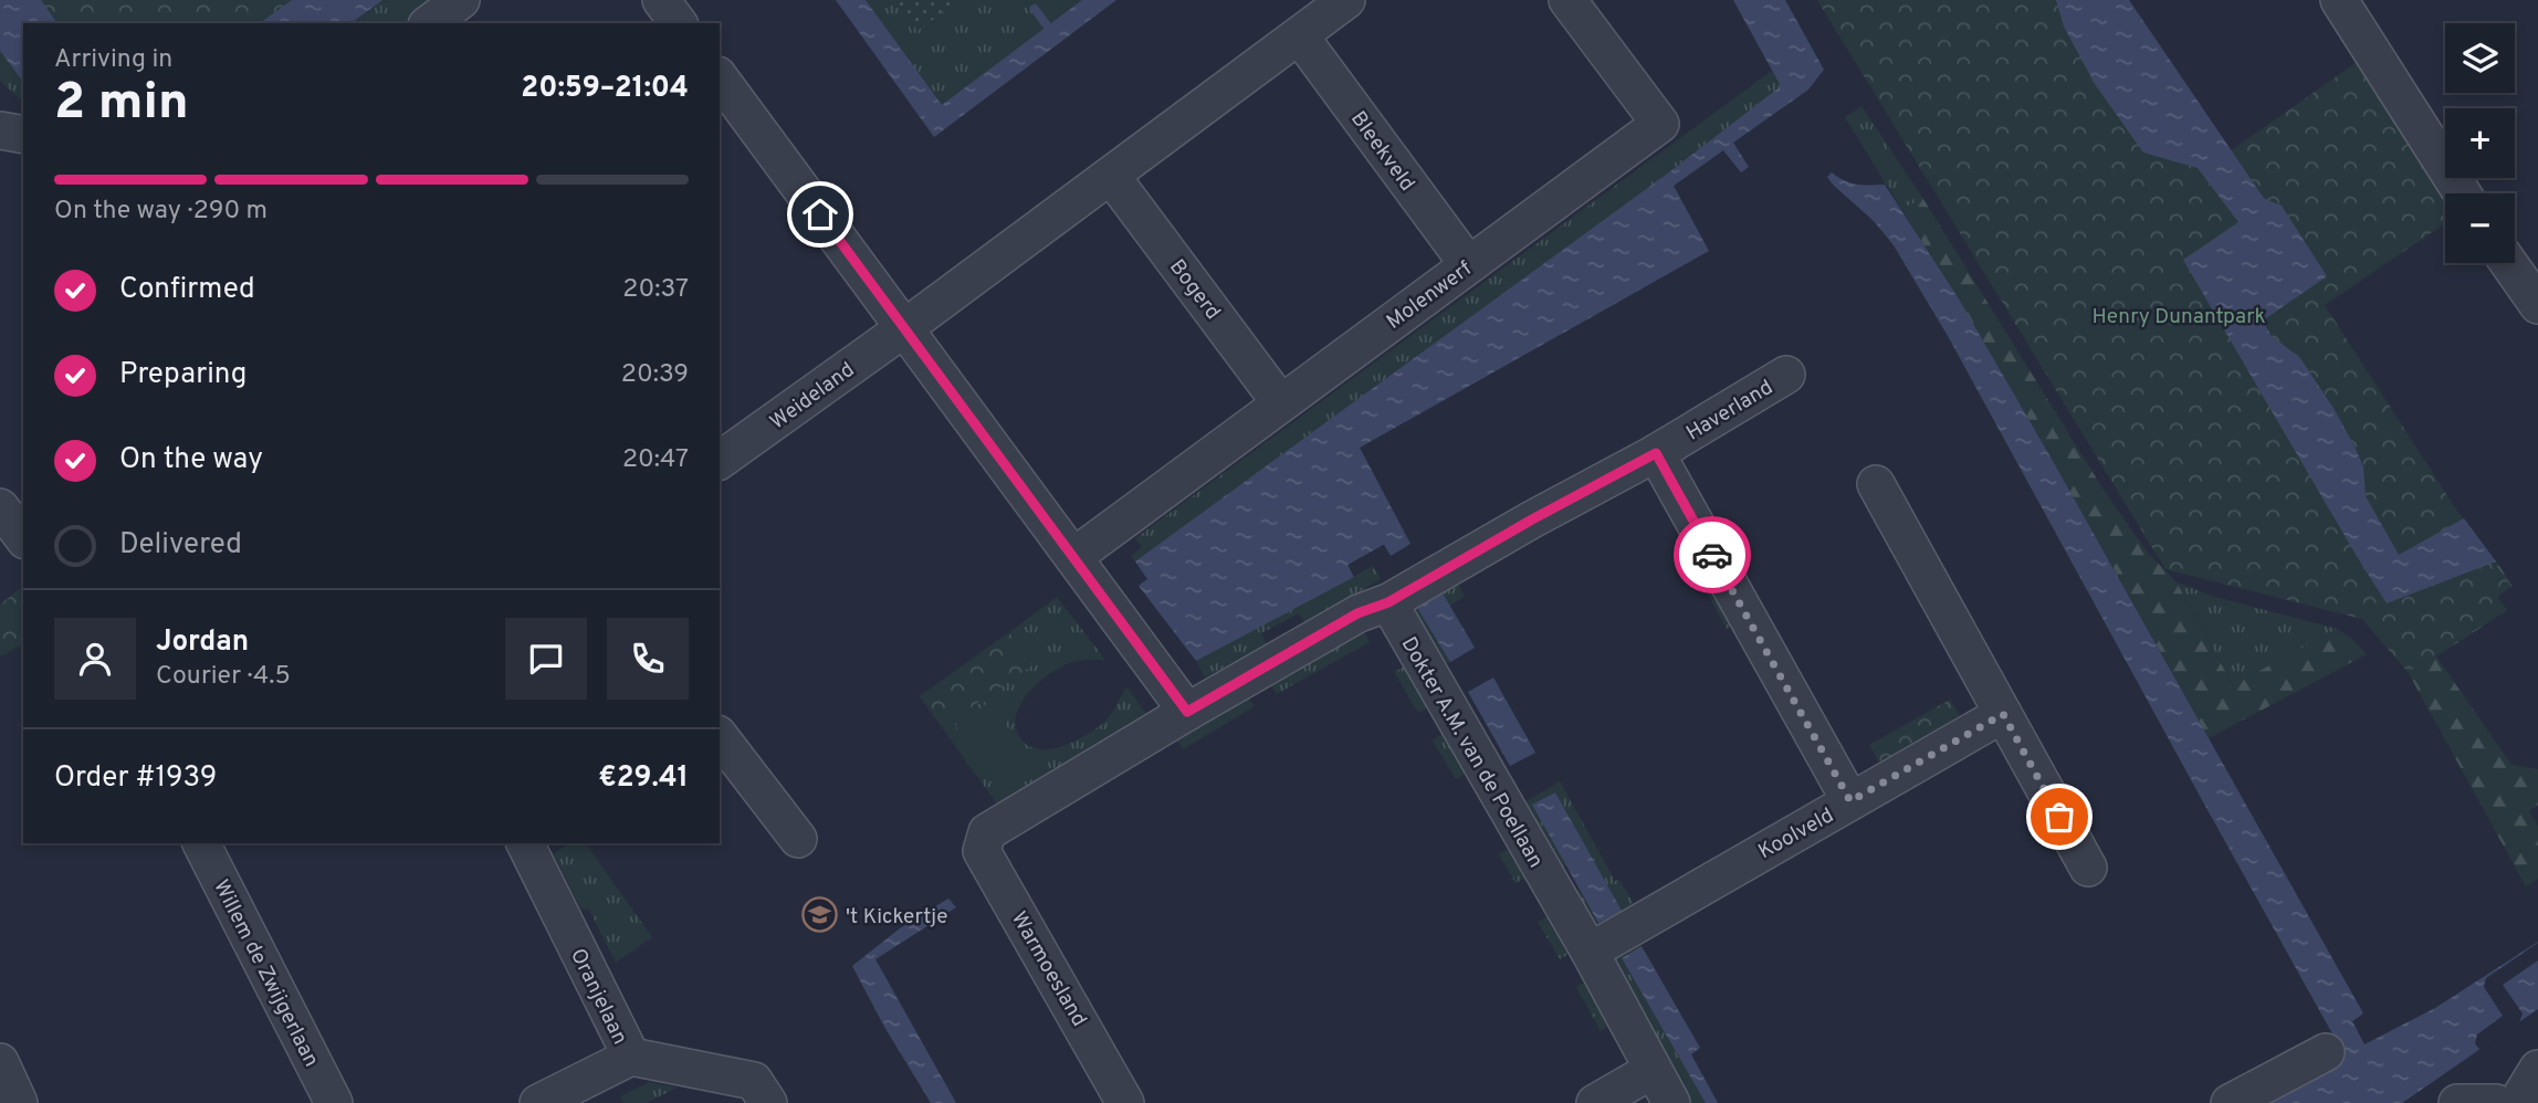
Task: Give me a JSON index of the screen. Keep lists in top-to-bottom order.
{
  "streets": {
    "street": [
      "Bleekveld",
      "Bogerd",
      "Molenwerf",
      "Weideland",
      "Haverland",
      "Dokter A.M. van de Poellaan",
      "Koolveld",
      "Warmoesland",
      "Willem de Zwijgerlaan",
      "Oranjelaan"
    ]
  },
  "crossings": [
    ["Bleekveld", "Molenwerf"],
    ["Bogerd", "Molenwerf"],
    ["Haverland", "Dokter A.M. van de Poellaan"],
    ["Dokter A.M. van de Poellaan", "Koolveld"]
  ],
  "parks": ["Henry Dunantpark"],
  "places": {
    "school or university": ["'t Kickertje"]
  },
  "page": {
    "map_buttons": ["+", "−"],
    "heading": ["2 min", "Arriving in", "20:59–21:04"],
    "panel": [
      "Jordan",
      "Courier · 4.5",
      "Order #1939",
      "€29.41"
    ],
    "bar": "On the way · 290 m",
    "list": [
      ["Confirmed", "20:37"],
      ["Preparing", "20:39"],
      ["On the way", "20:47"],
      "Delivered"
    ]
  }
}
